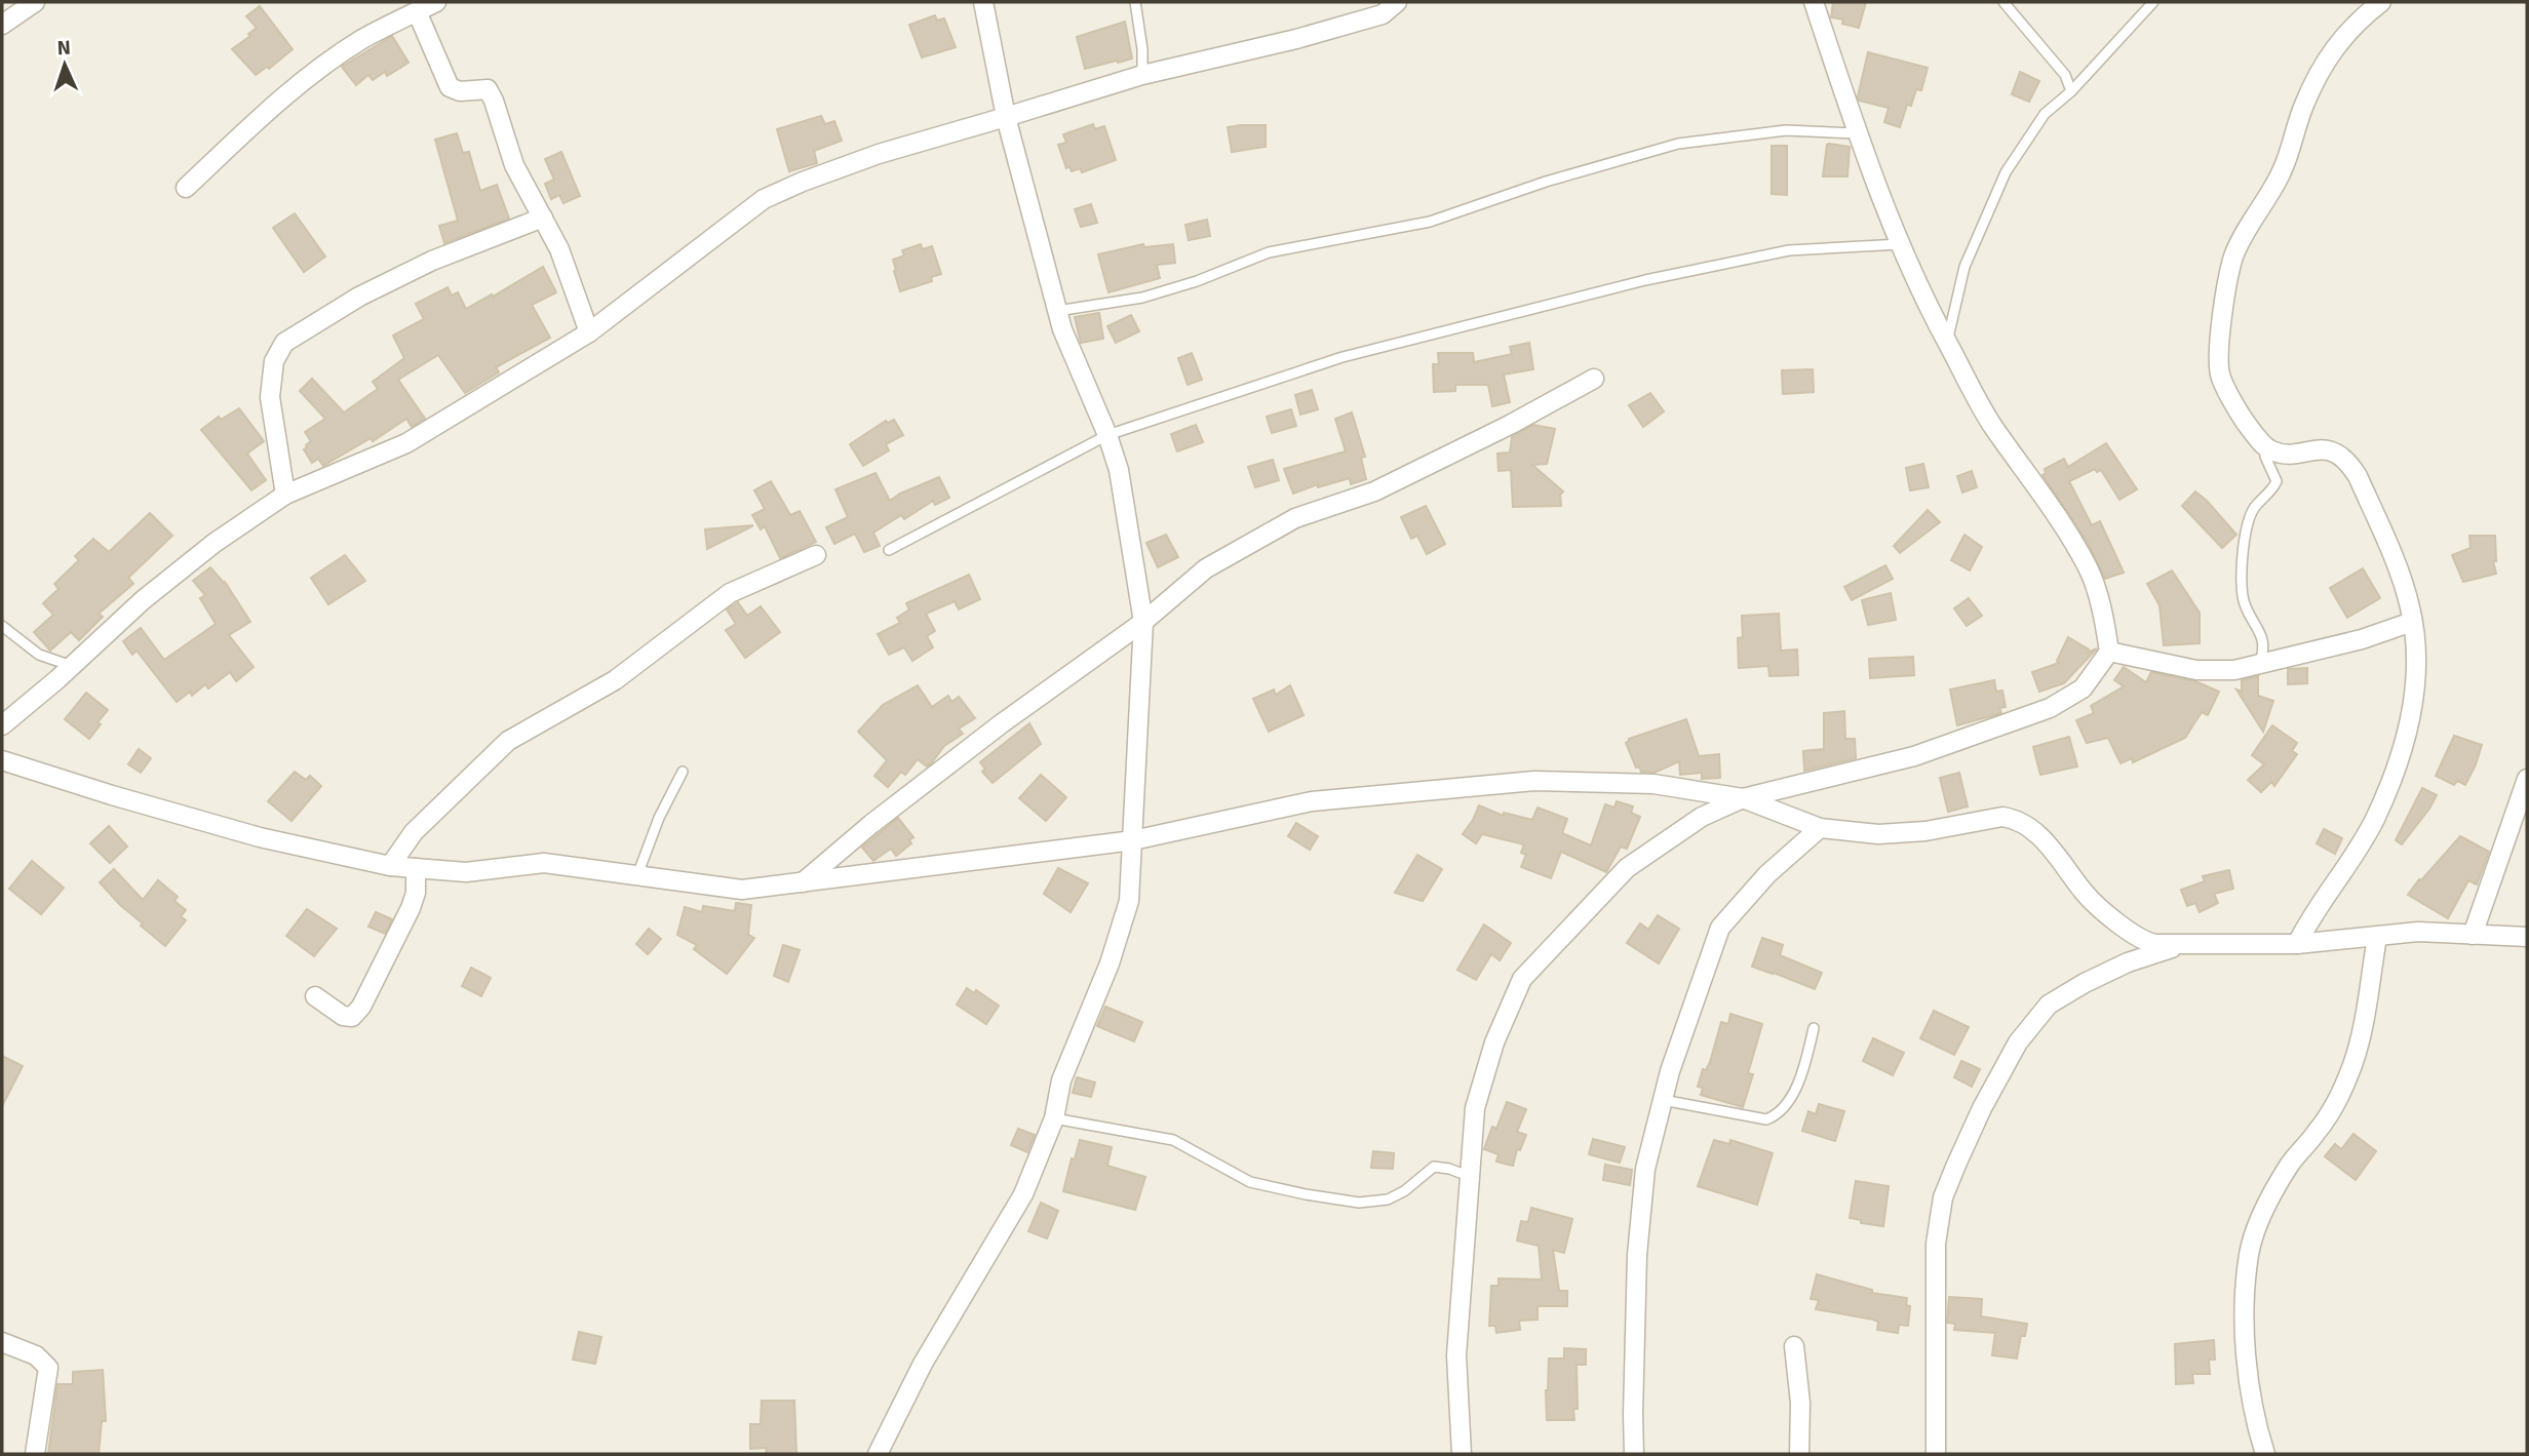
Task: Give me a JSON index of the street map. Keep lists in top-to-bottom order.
{
  "north": "top"
}
